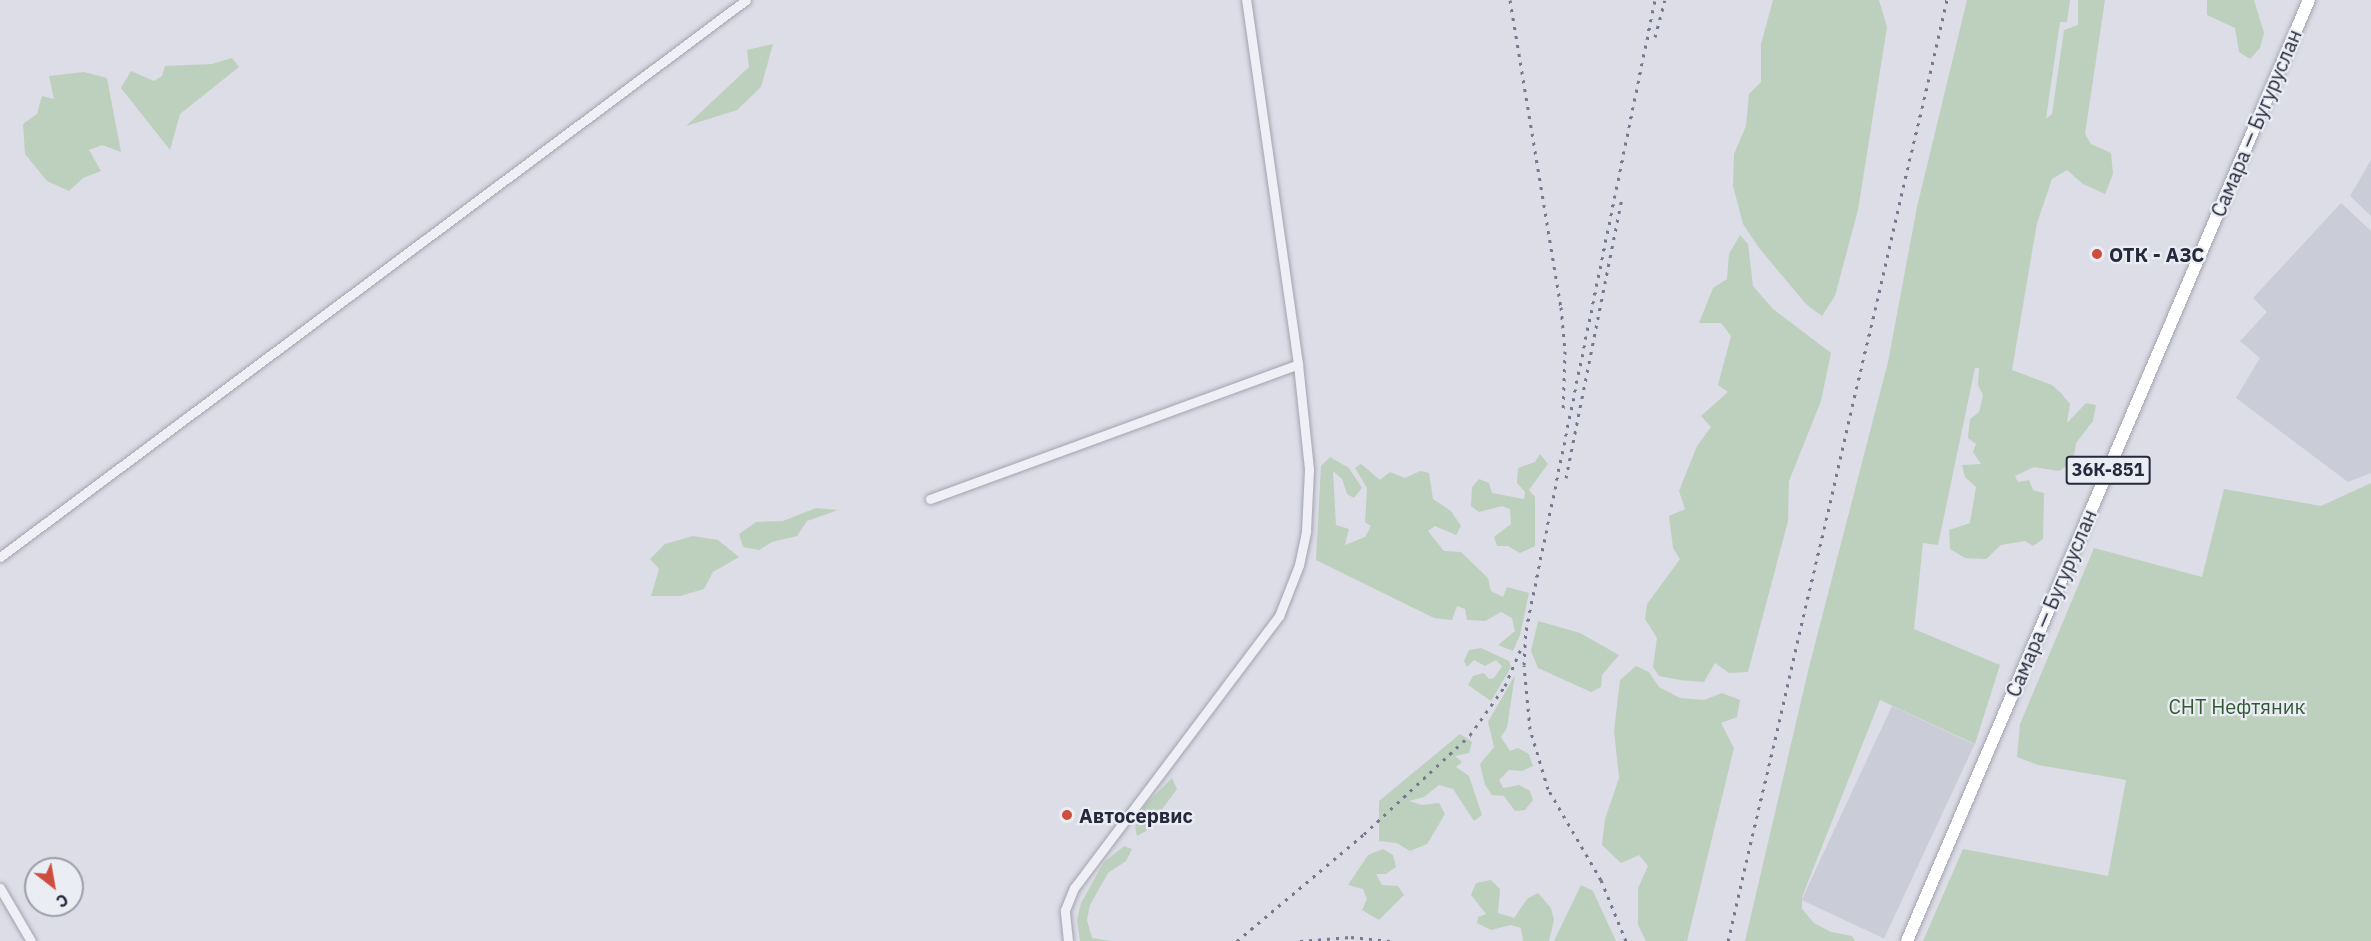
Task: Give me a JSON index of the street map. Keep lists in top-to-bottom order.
{
  "streets": {
    "main road": ["Самара — Бугуруслан", "36К-851"]
  },
  "parks": ["СНТ Нефтяник"],
  "places": ["ОТК - АЗС", "Автосервис"],
  "north": "bottom right"
}
